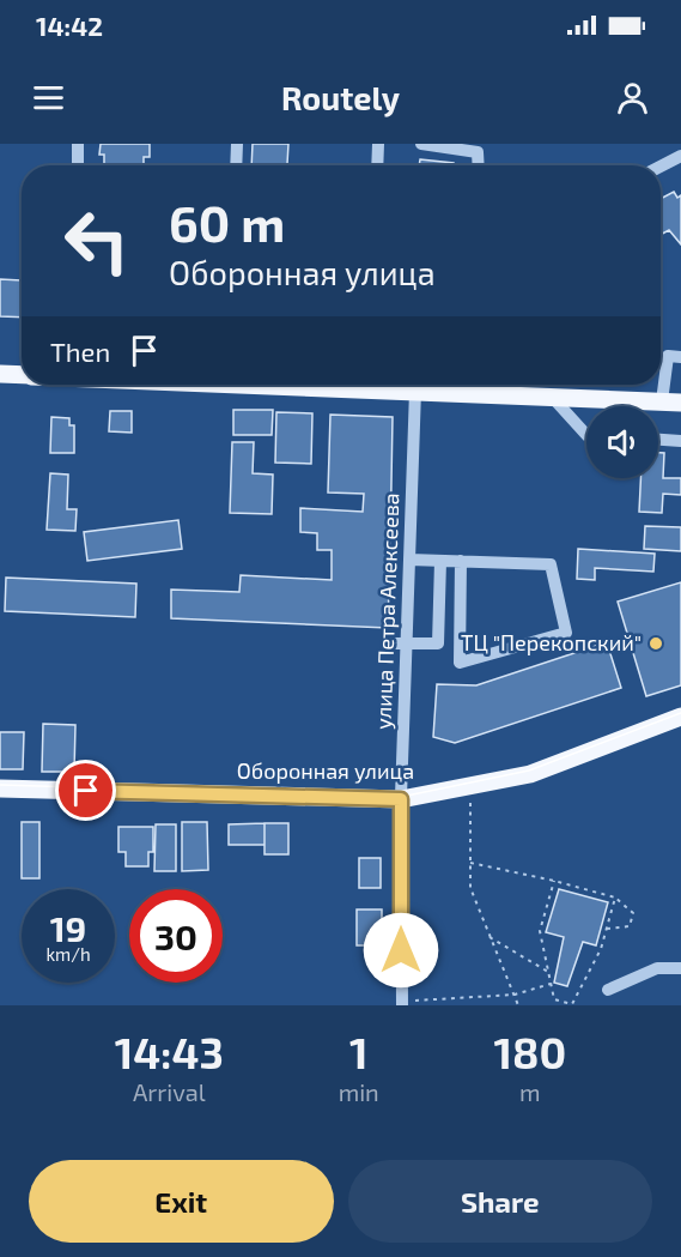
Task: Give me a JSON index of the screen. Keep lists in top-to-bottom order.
{
  "streets": {
    "main road": ["Оборонная улица"],
    "street": ["улица Петра Алексеева"]
  },
  "crossings": [
    ["улица Петра Алексеева", "Оборонная улица"]
  ],
  "places": ["ТЦ \"Перекопский\""],
  "page": {
    "status": "14:42",
    "header": "Routely",
    "turn": ["60 m", "Оборонная улица"],
    "then": "Then",
    "speed": "19 km/h",
    "limit": "30",
    "eta": [
      "14:43",
      "Arrival",
      "1",
      "min",
      "180",
      "m"
    ],
    "buttons": ["Exit", "Share"]
  }
}
